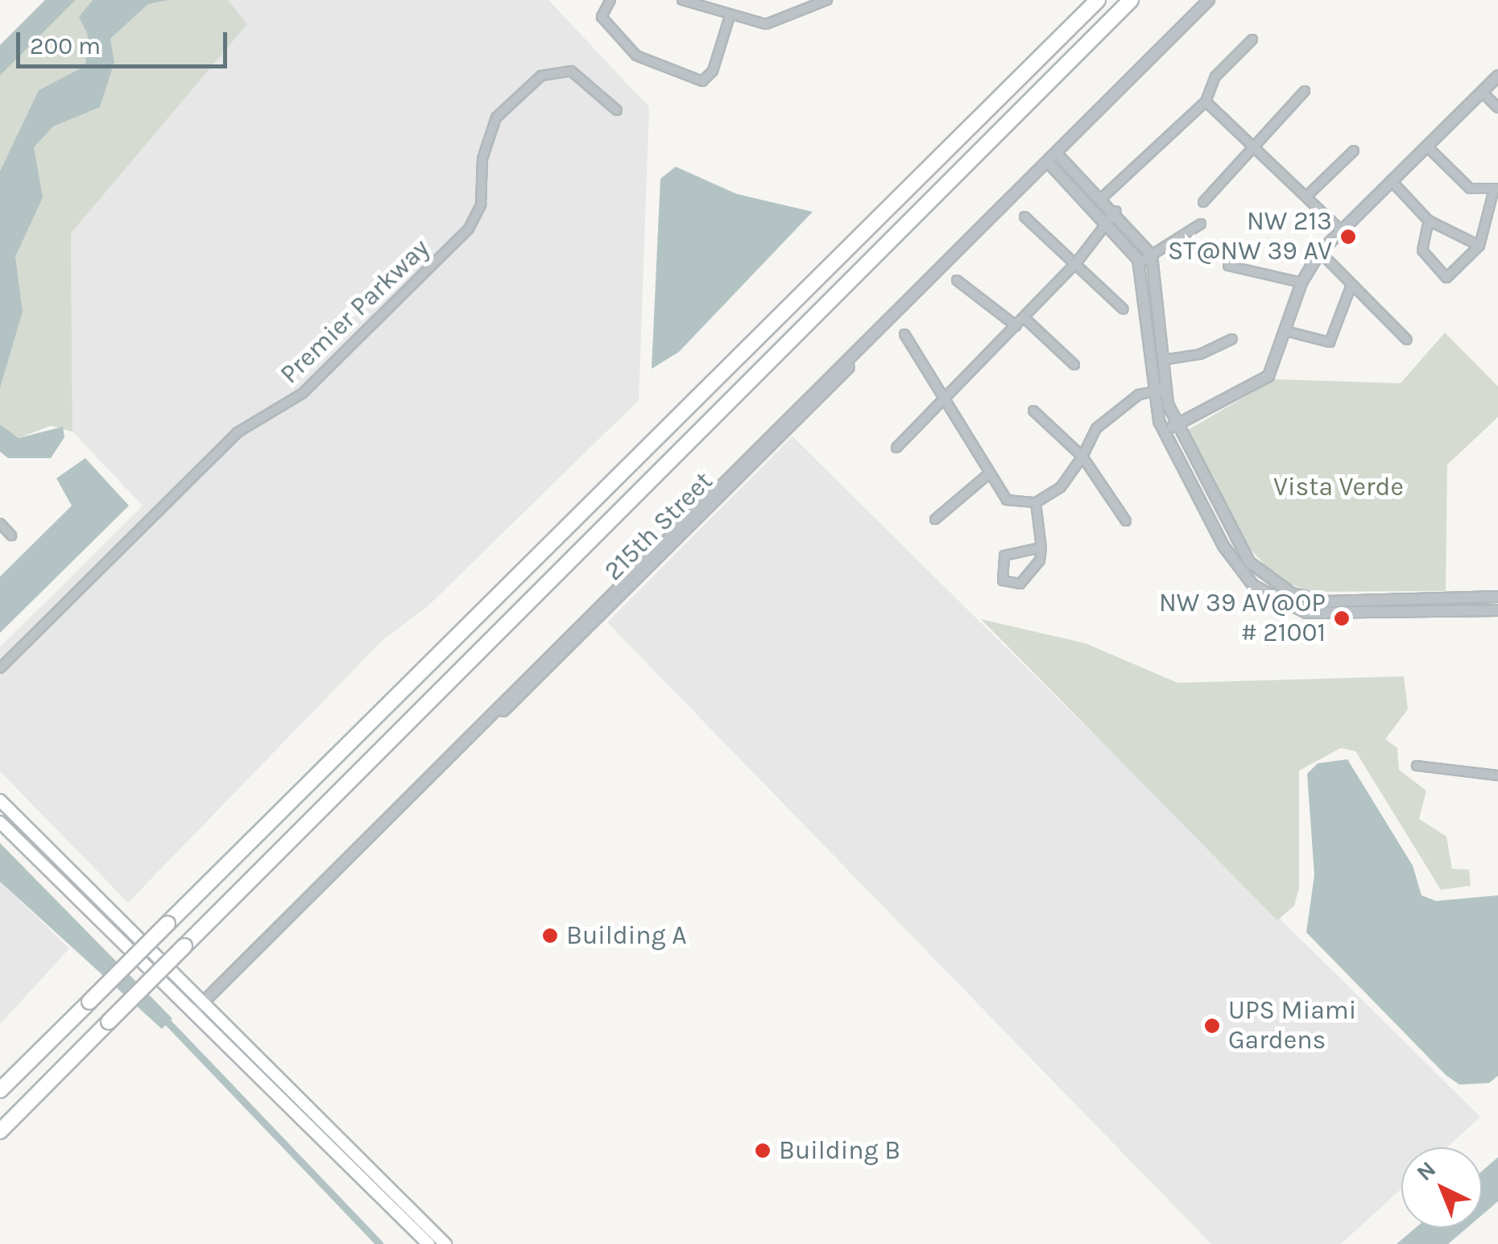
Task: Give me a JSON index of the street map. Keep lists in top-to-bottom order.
{
  "streets": {
    "street": ["Premier Parkway", "215th Street"]
  },
  "parks": ["Vista Verde"],
  "places": [
    "NW 213 ST@NW 39 AV",
    "NW 39 AV@OP # 21001",
    "Building A",
    "UPS Miami Gardens",
    "Building B"
  ],
  "scale_bar": "200 m",
  "north": "top left"
}
